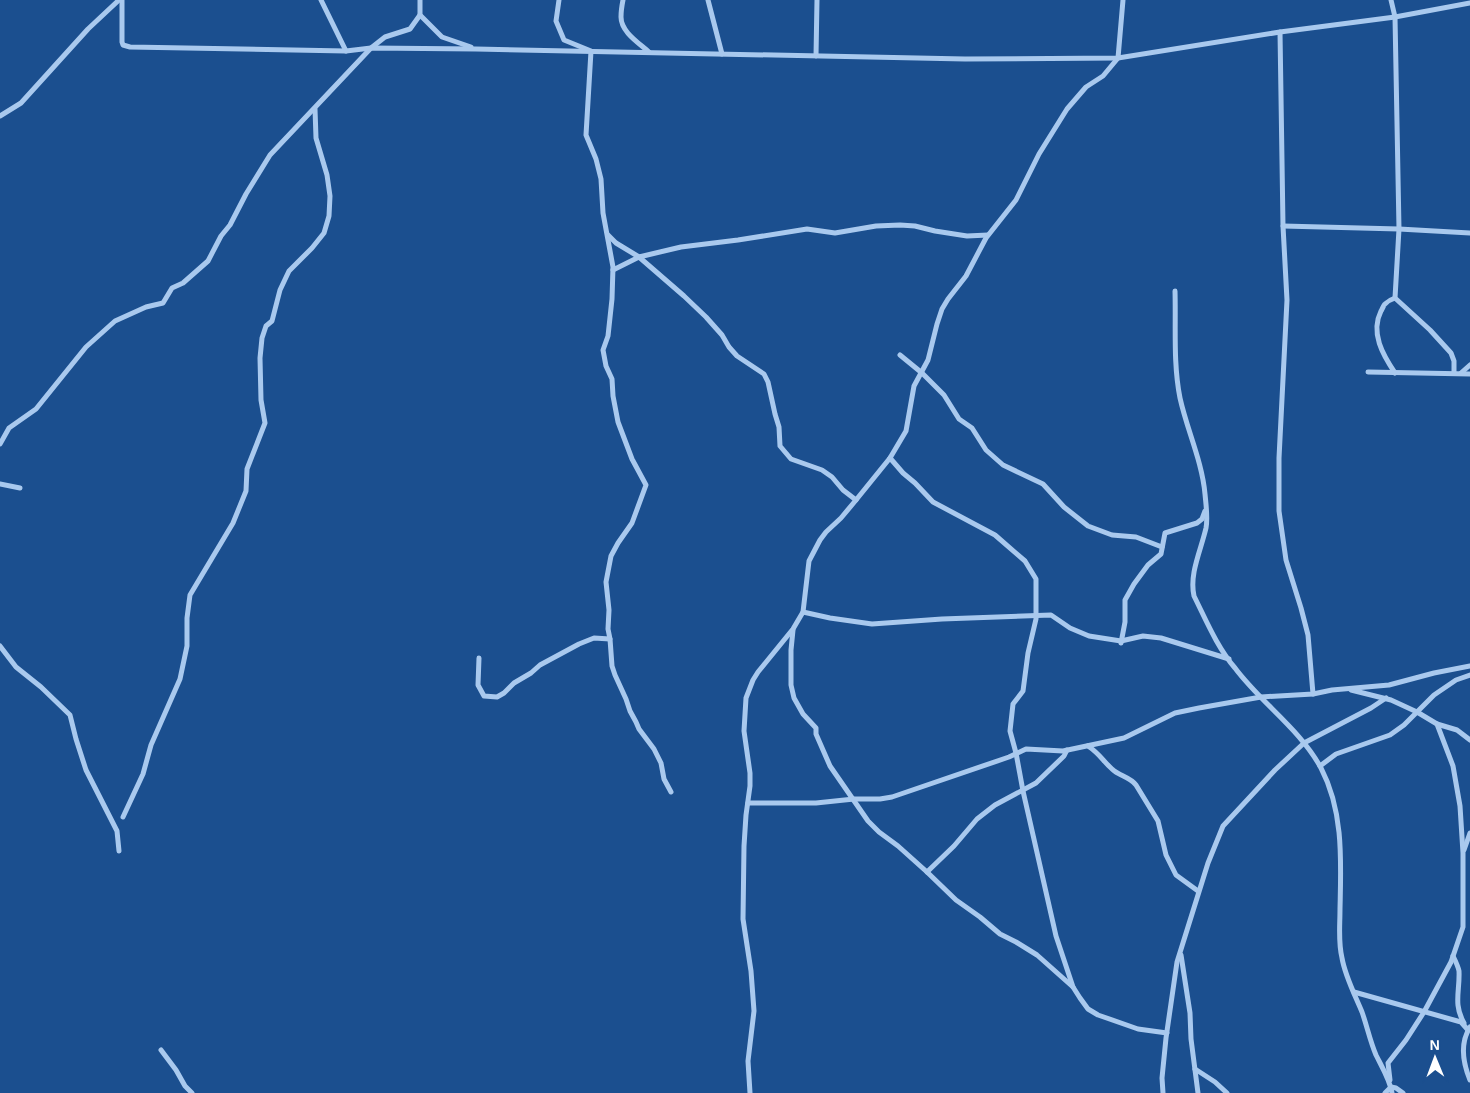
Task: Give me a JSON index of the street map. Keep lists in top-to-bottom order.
{
  "north": "top"
}
